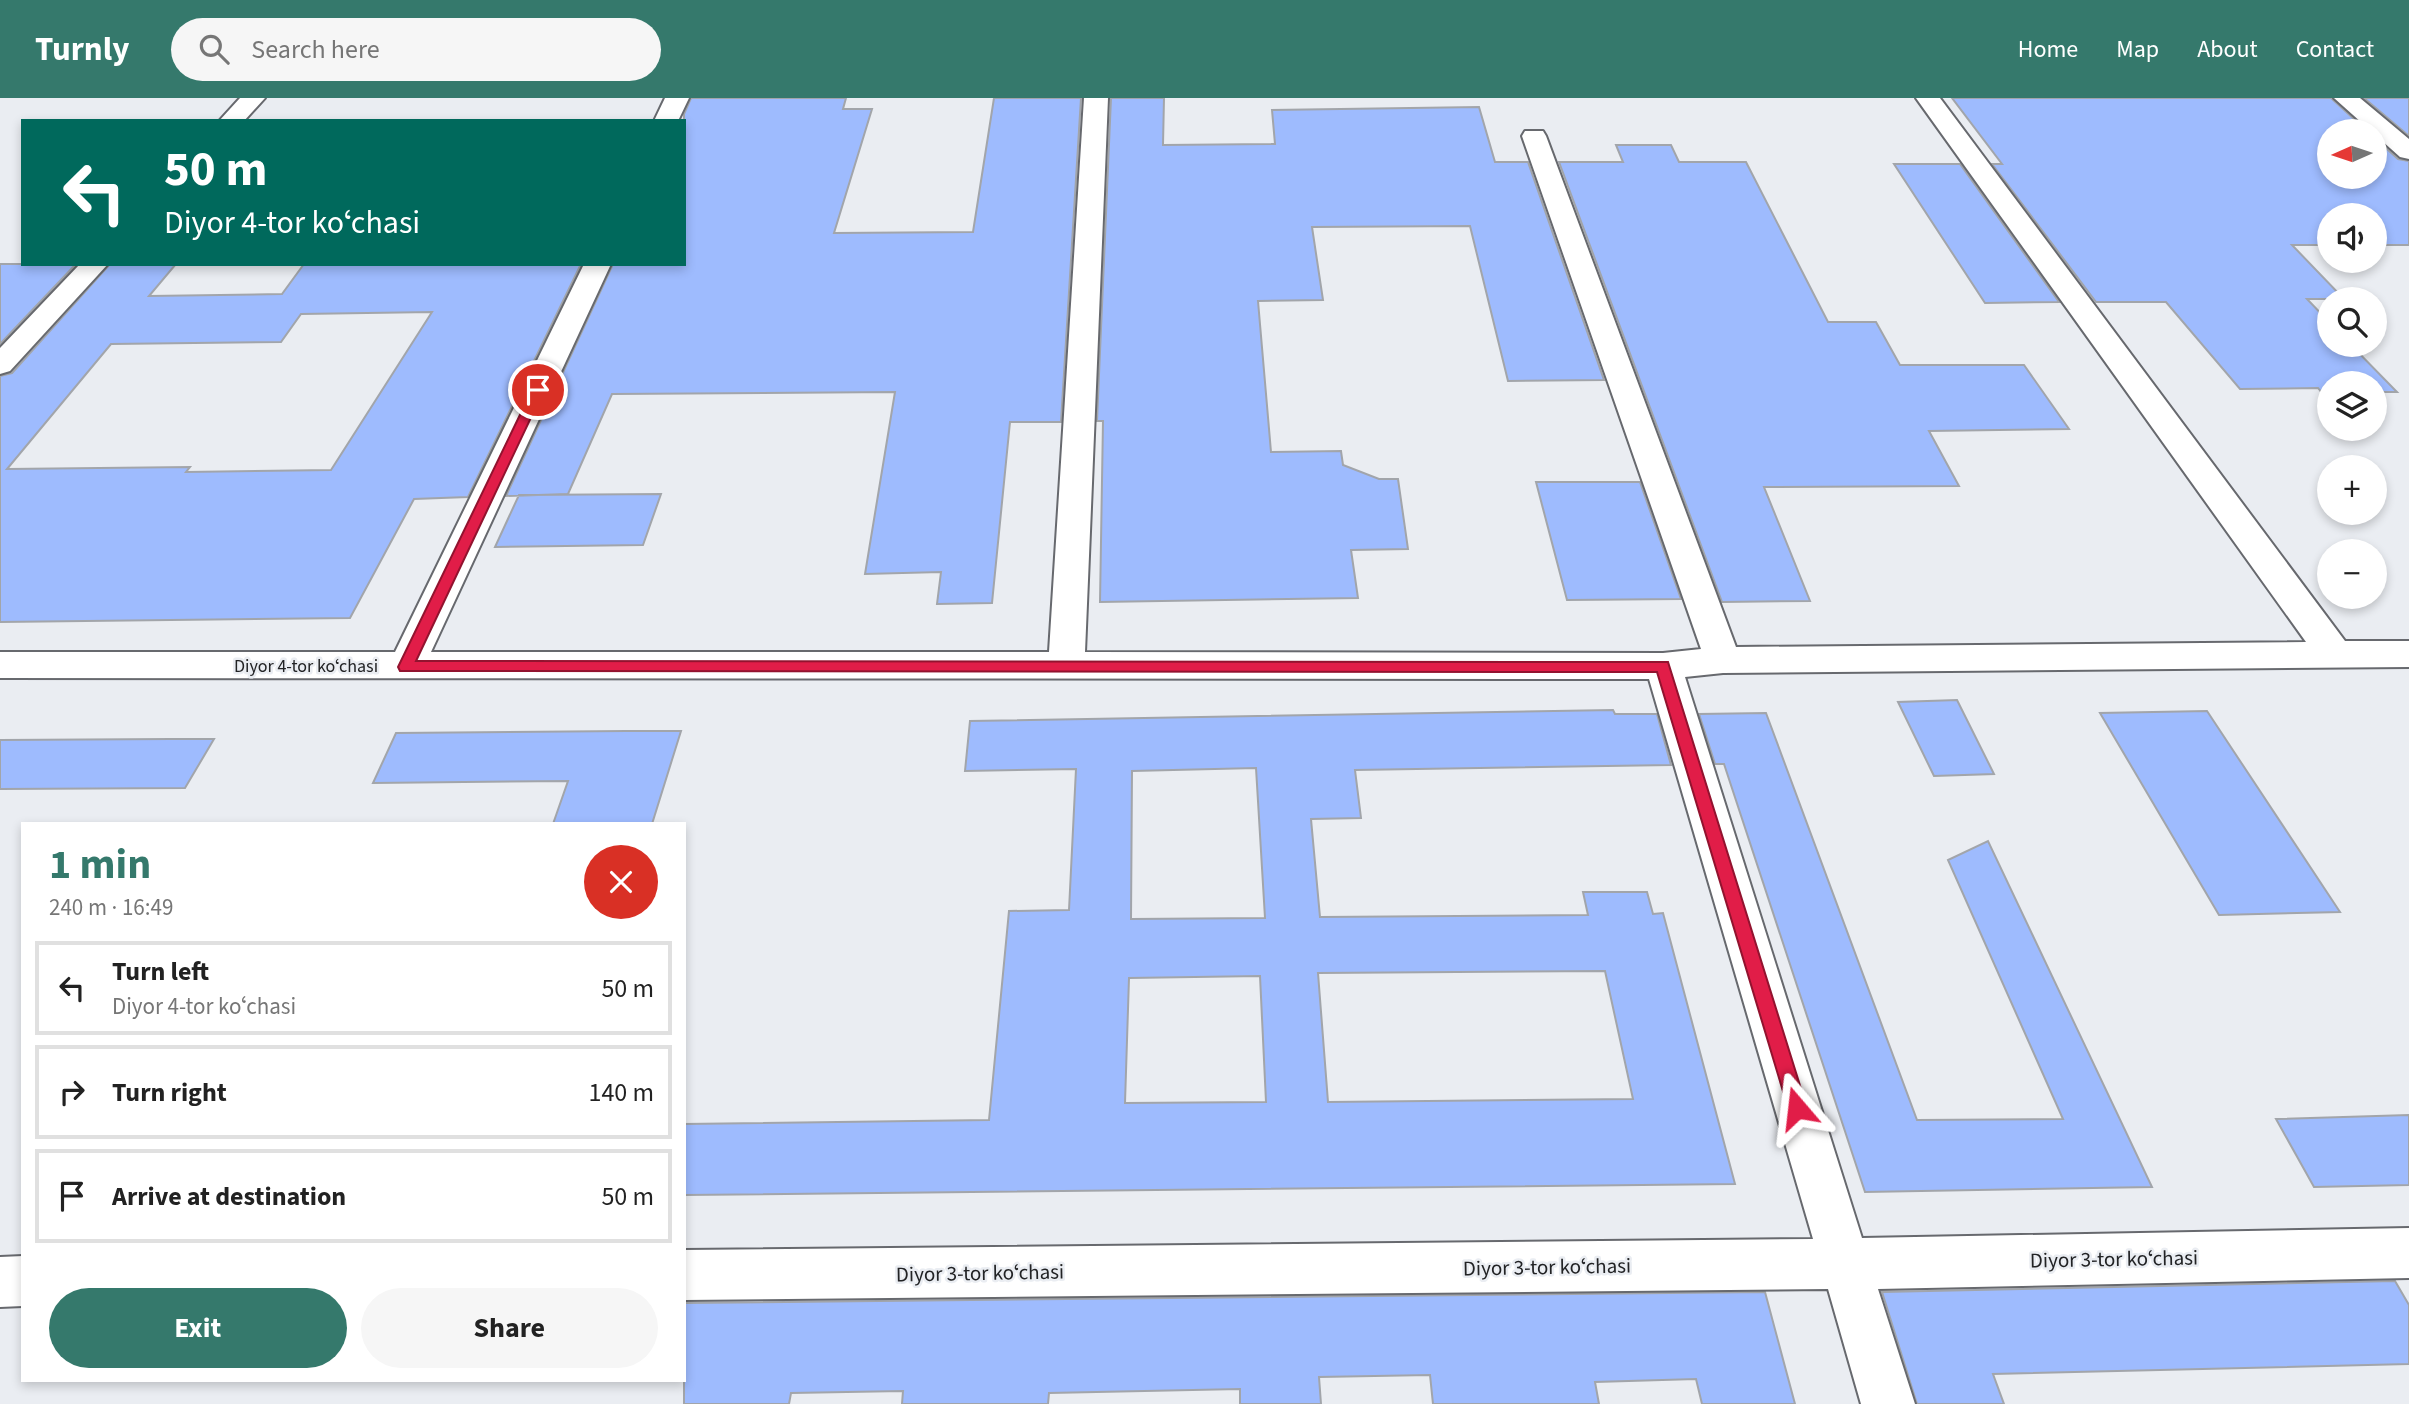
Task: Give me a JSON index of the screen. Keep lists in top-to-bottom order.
{
  "streets": {
    "street": ["Diyor 4-tor koʻchasi", "Diyor 3-tor koʻchasi"]
  },
  "north": "left",
  "page": {
    "header": "Turnly",
    "search": "Search here",
    "nav": [
      "Home",
      "Map",
      "About",
      "Contact"
    ],
    "map_buttons": ["+", "−"],
    "turn": ["50 m", "Diyor 4-tor koʻchasi"],
    "heading": ["1 min", "240 m · 16:49"],
    "list": [
      {
        "name": "Turn left",
        "note": "Diyor 4-tor koʻchasi",
        "value": "50 m"
      },
      {
        "name": "Turn right",
        "value": "140 m"
      },
      {
        "name": "Arrive at destination",
        "value": "50 m"
      }
    ],
    "buttons": ["Exit", "Share"]
  }
}
